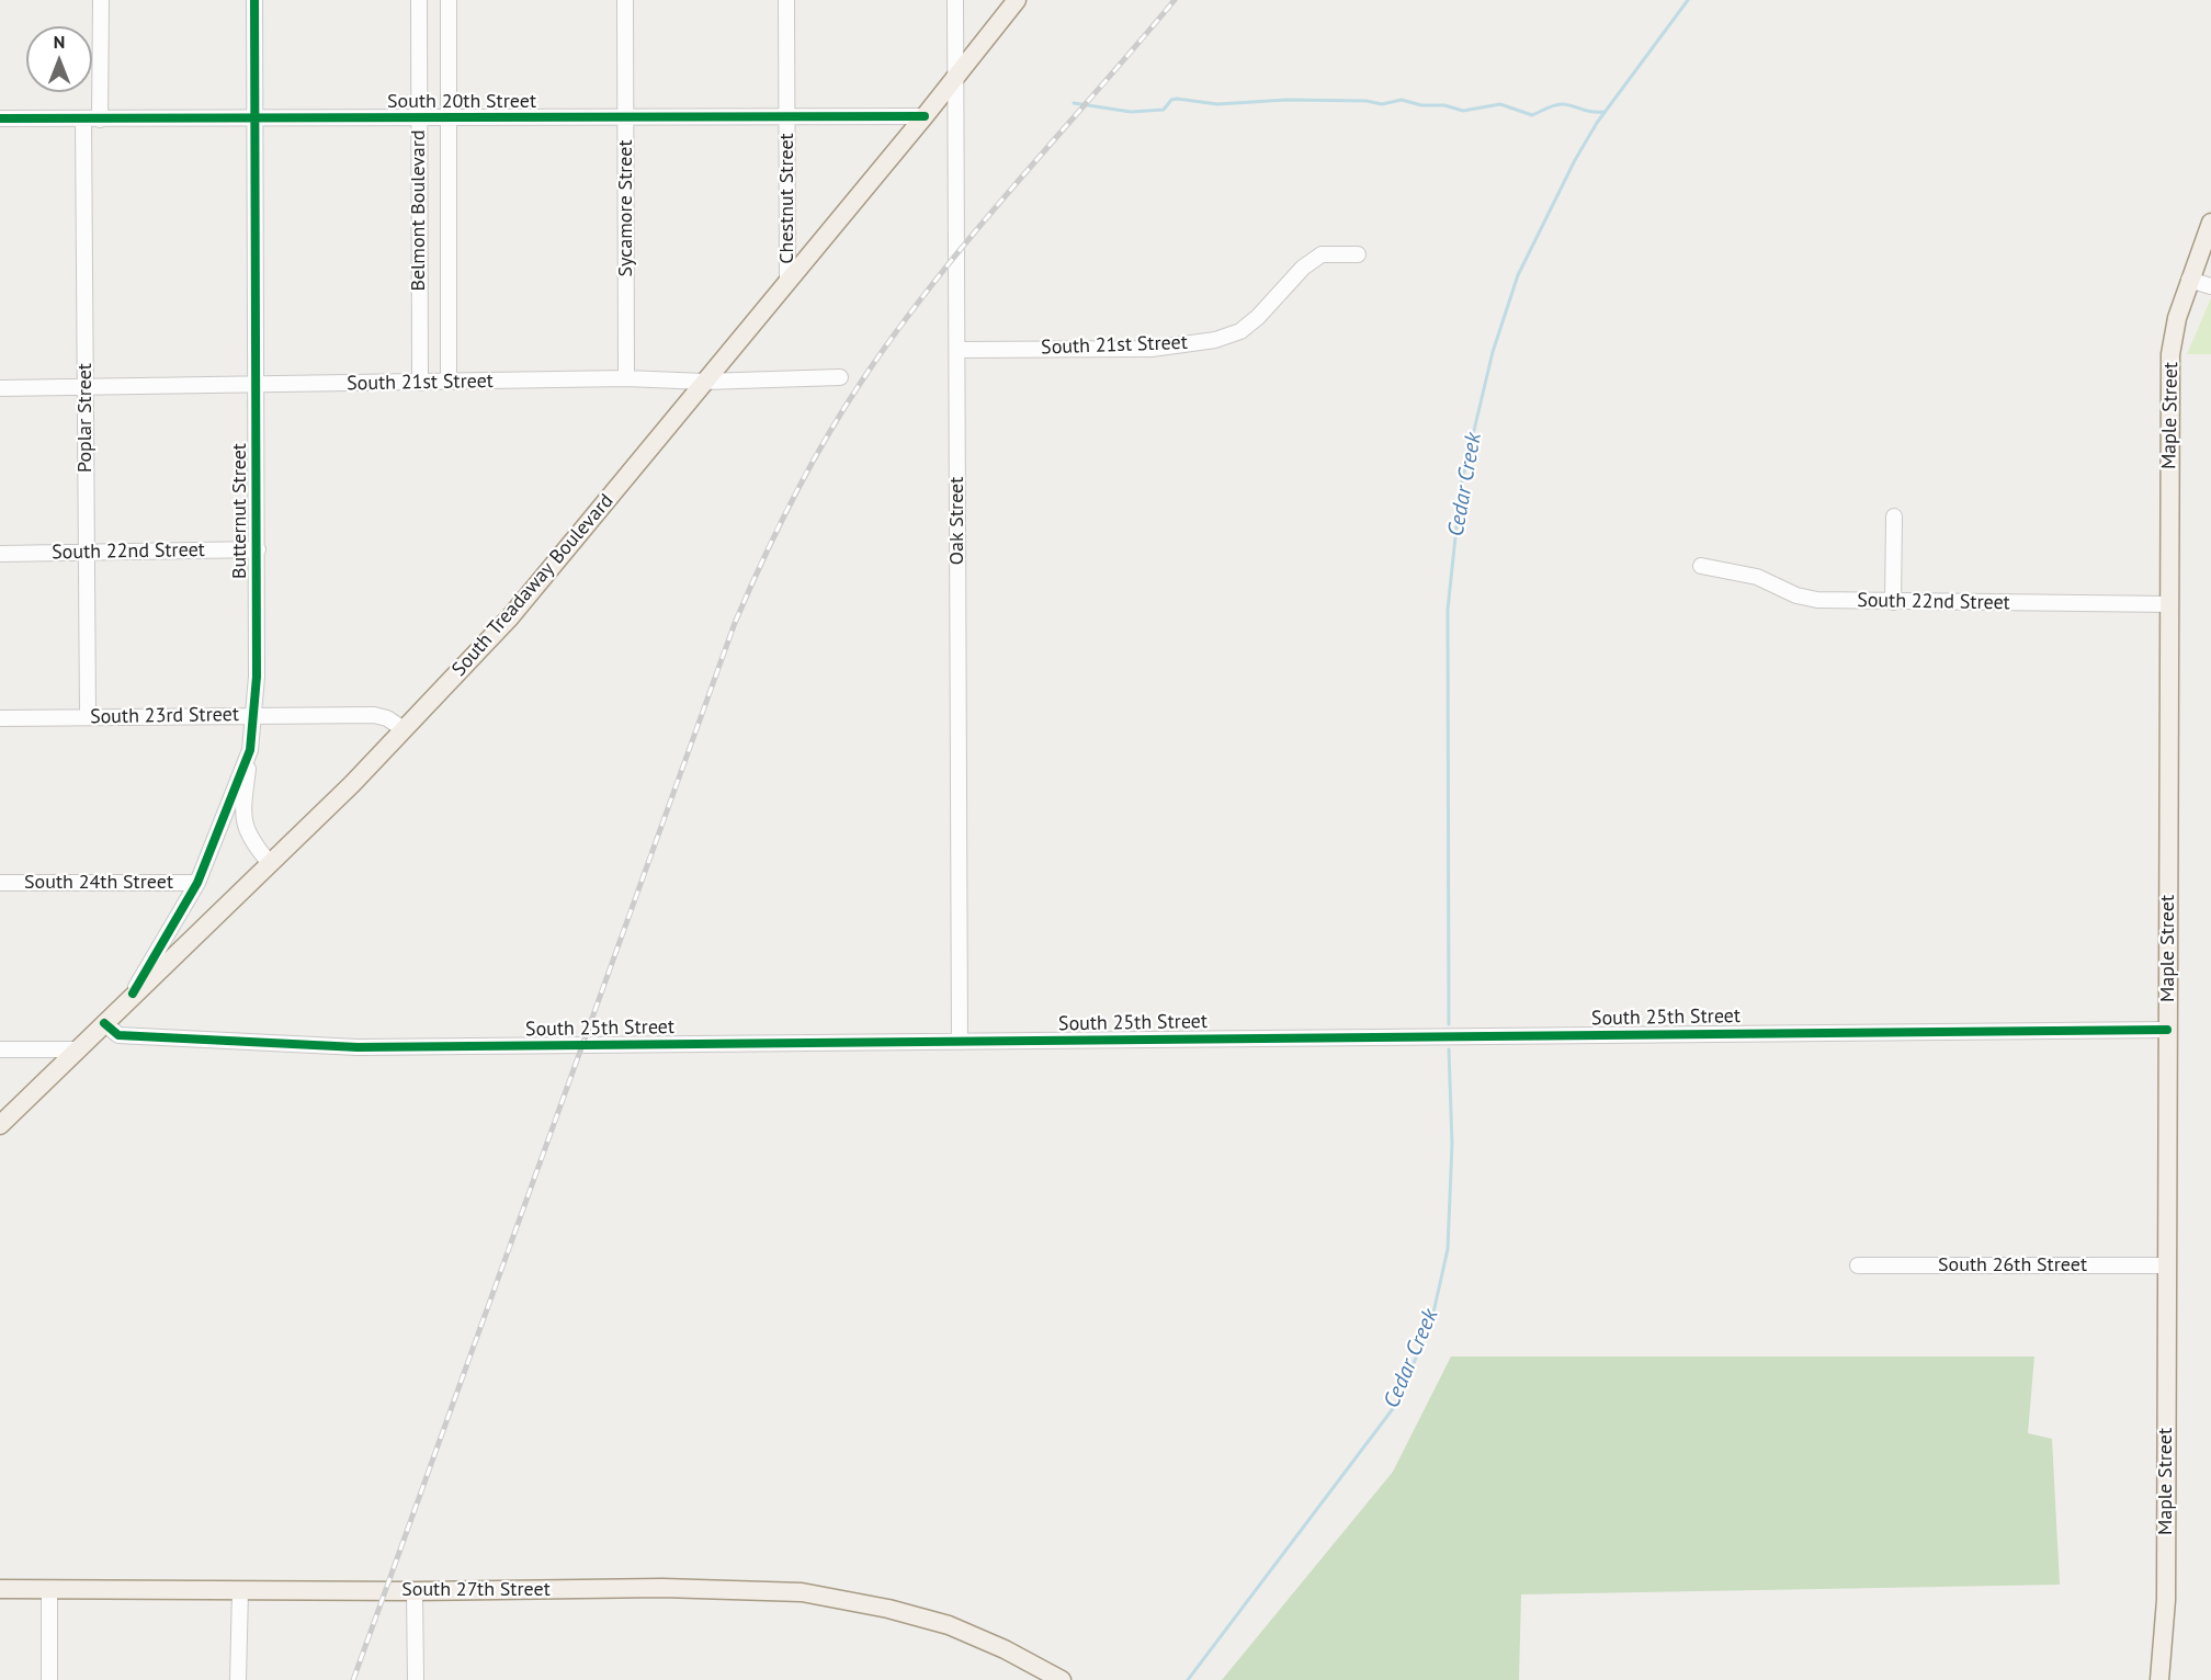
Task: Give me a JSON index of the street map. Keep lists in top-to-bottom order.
{
  "streets": {
    "main road": ["Maple Street", "South Treadaway Boulevard", "South 27th Street"],
    "street": [
      "South 20th Street",
      "Chestnut Street",
      "Sycamore Street",
      "Belmont Boulevard",
      "South 21st Street",
      "Poplar Street",
      "Butternut Street",
      "Oak Street",
      "South 22nd Street",
      "South 23rd Street",
      "South 24th Street",
      "South 25th Street",
      "South 26th Street"
    ]
  },
  "crossings": [
    ["South 20th Street", "Chestnut Street"],
    ["South 20th Street", "Sycamore Street"],
    ["South 20th Street", "Belmont Boulevard"],
    ["South 20th Street", "Poplar Street"],
    ["South 20th Street", "Butternut Street"],
    ["South 20th Street", "South Treadaway Boulevard"],
    ["Chestnut Street", "South Treadaway Boulevard"],
    ["Sycamore Street", "South 21st Street"],
    ["Belmont Boulevard", "South 21st Street"],
    ["South 21st Street", "Poplar Street"],
    ["South 21st Street", "Butternut Street"],
    ["South 21st Street", "Oak Street"],
    ["South 21st Street", "South Treadaway Boulevard"],
    ["Maple Street", "South 22nd Street"],
    ["Maple Street", "South 25th Street"],
    ["Maple Street", "South 26th Street"],
    ["Poplar Street", "South 22nd Street"],
    ["Poplar Street", "South 23rd Street"],
    ["Butternut Street", "South 22nd Street"],
    ["Butternut Street", "South Treadaway Boulevard"],
    ["Butternut Street", "South 23rd Street"],
    ["Butternut Street", "South 24th Street"],
    ["Oak Street", "South Treadaway Boulevard"],
    ["Oak Street", "South 25th Street"],
    ["South Treadaway Boulevard", "South 23rd Street"],
    ["South Treadaway Boulevard", "South 25th Street"]
  ],
  "water": ["Cedar Creek"],
  "north": "top"
}
